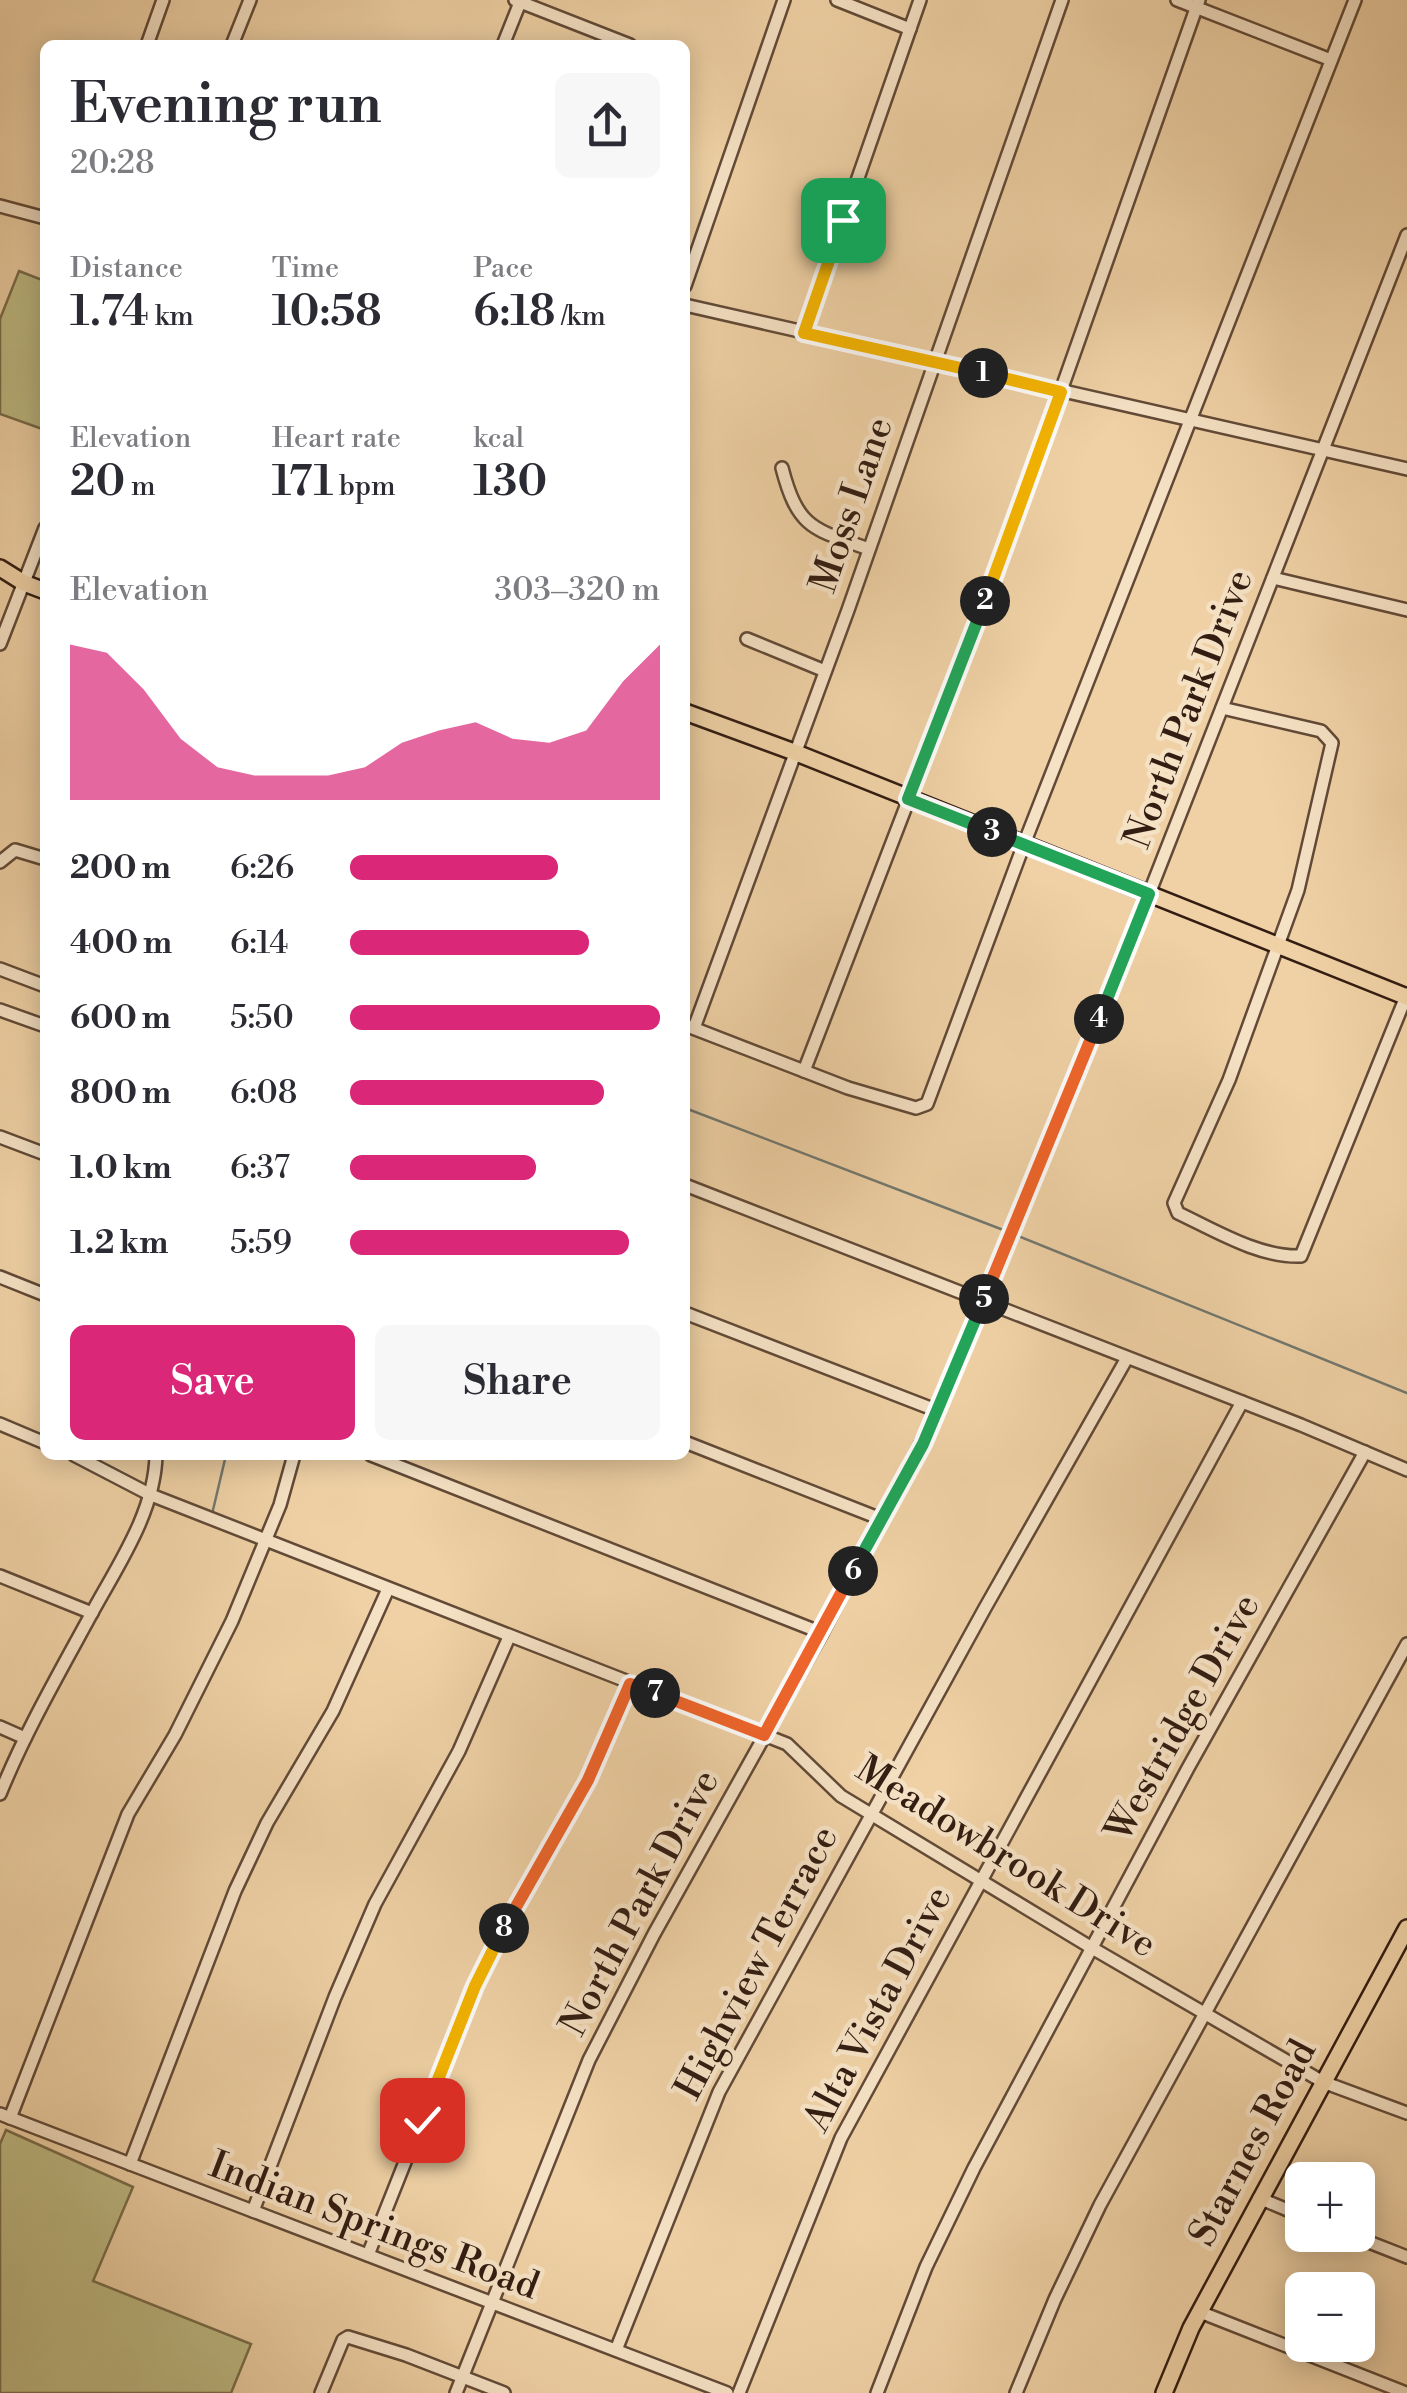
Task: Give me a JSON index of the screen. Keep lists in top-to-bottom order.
{
  "streets": {
    "main road": ["Starnes Road"],
    "street": [
      "Moss Lane",
      "North Park Drive",
      "Westridge Drive",
      "Meadowbrook Drive",
      "Highview Terrace",
      "Alta Vista Drive",
      "Indian Springs Road"
    ]
  },
  "crossings": [
    ["North Park Drive", "Meadowbrook Drive"],
    ["North Park Drive", "Indian Springs Road"],
    ["Westridge Drive", "Meadowbrook Drive"],
    ["Meadowbrook Drive", "Highview Terrace"],
    ["Meadowbrook Drive", "Alta Vista Drive"],
    ["Meadowbrook Drive", "Starnes Road"],
    ["Highview Terrace", "Indian Springs Road"]
  ],
  "page": {
    "heading": ["Evening run", "20:28"],
    "stats": [
      ["Distance", "1.74 km"],
      ["Time", "10:58"],
      ["Pace", "6:18 /km"],
      ["Elevation", "20 m"],
      ["Heart rate", "171 bpm"],
      ["kcal", "130"]
    ],
    "pins": [
      "1",
      "2",
      "3",
      "4",
      "5",
      "6",
      "7",
      "8"
    ],
    "chart": ["Elevation", "303–320 m"],
    "list": [
      {
        "name": "200 m",
        "note": "6:26"
      },
      {
        "name": "400 m",
        "note": "6:14"
      },
      {
        "name": "600 m",
        "note": "5:50"
      },
      {
        "name": "800 m",
        "note": "6:08"
      },
      {
        "name": "1.0 km",
        "note": "6:37"
      },
      {
        "name": "1.2 km",
        "note": "5:59"
      }
    ],
    "buttons": ["Save", "Share"],
    "map_buttons": ["+", "−"]
  }
}
